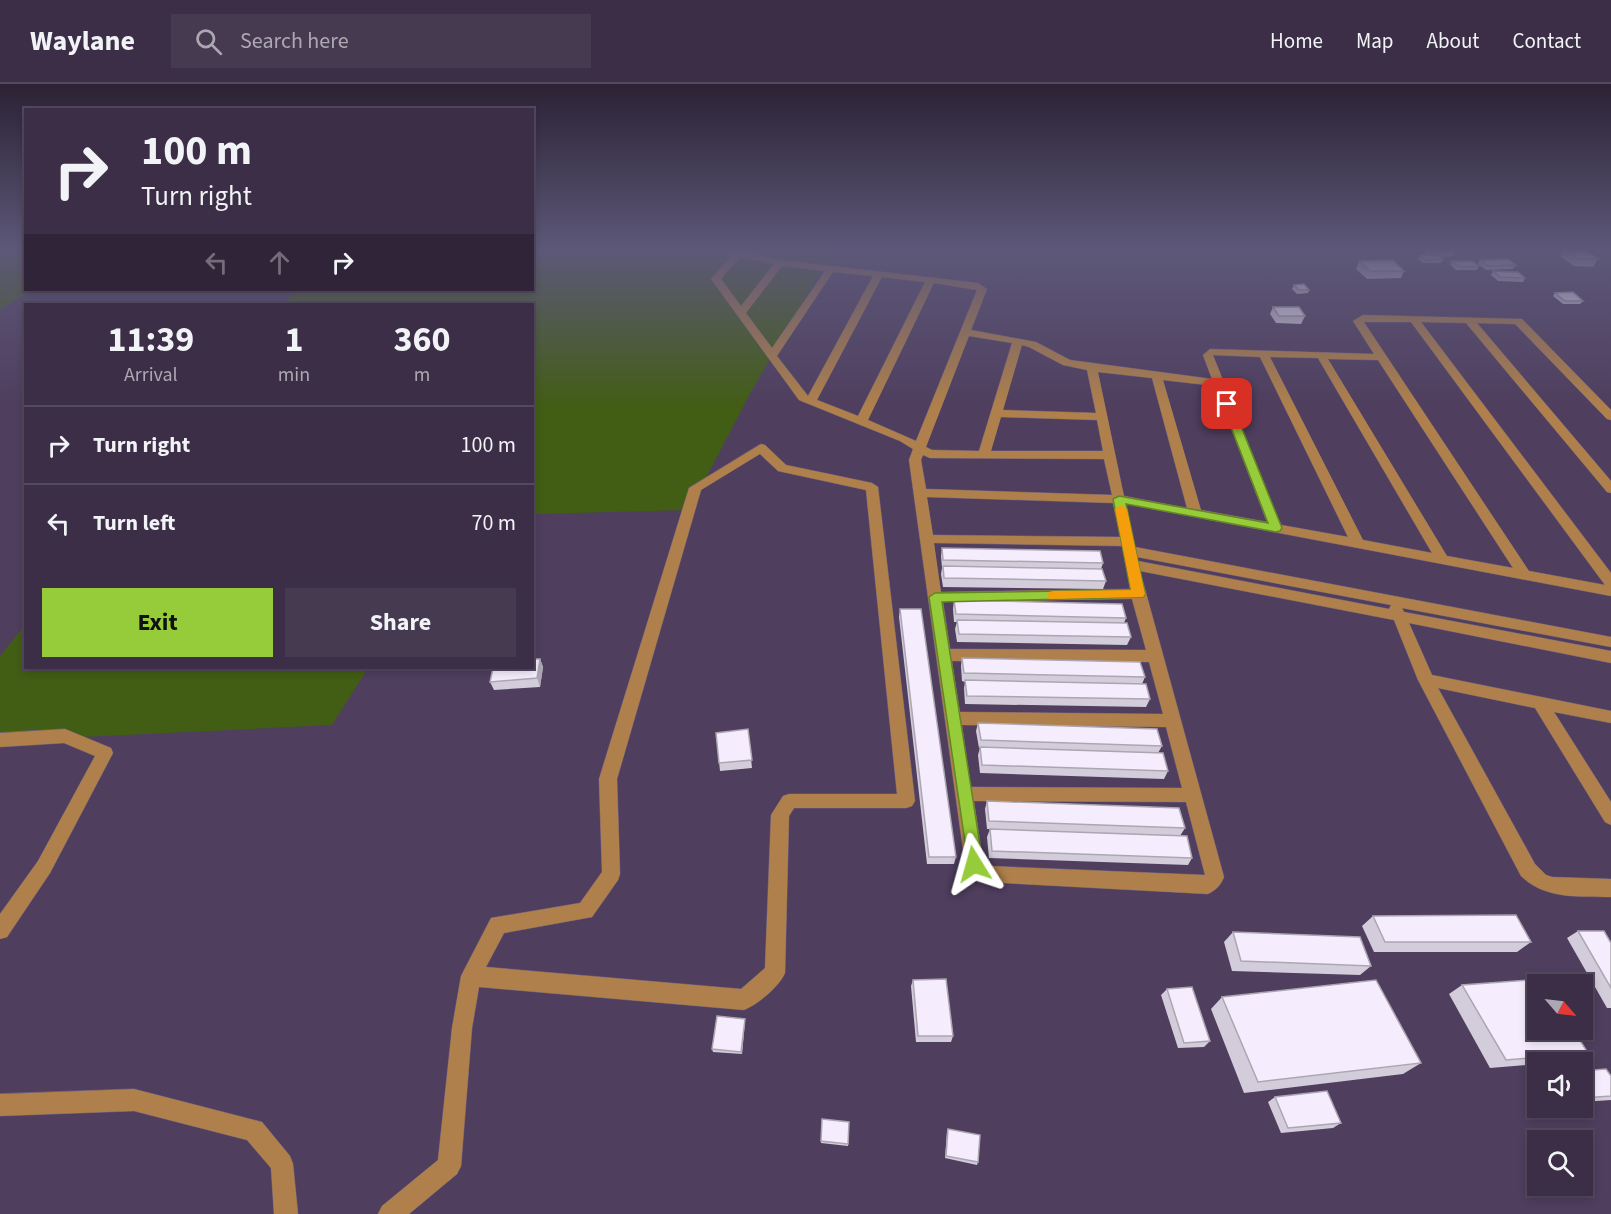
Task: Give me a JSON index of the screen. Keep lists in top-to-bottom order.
{
  "north": "bottom right",
  "page": {
    "header": "Waylane",
    "search": "Search here",
    "nav": [
      "Home",
      "Map",
      "About",
      "Contact"
    ],
    "turn": ["100 m", "Turn right"],
    "eta": [
      "11:39",
      "Arrival",
      "1",
      "min",
      "360",
      "m"
    ],
    "list": [
      {
        "name": "Turn right",
        "value": "100 m"
      },
      {
        "name": "Turn left",
        "value": "70 m"
      }
    ],
    "buttons": ["Exit", "Share"]
  }
}
